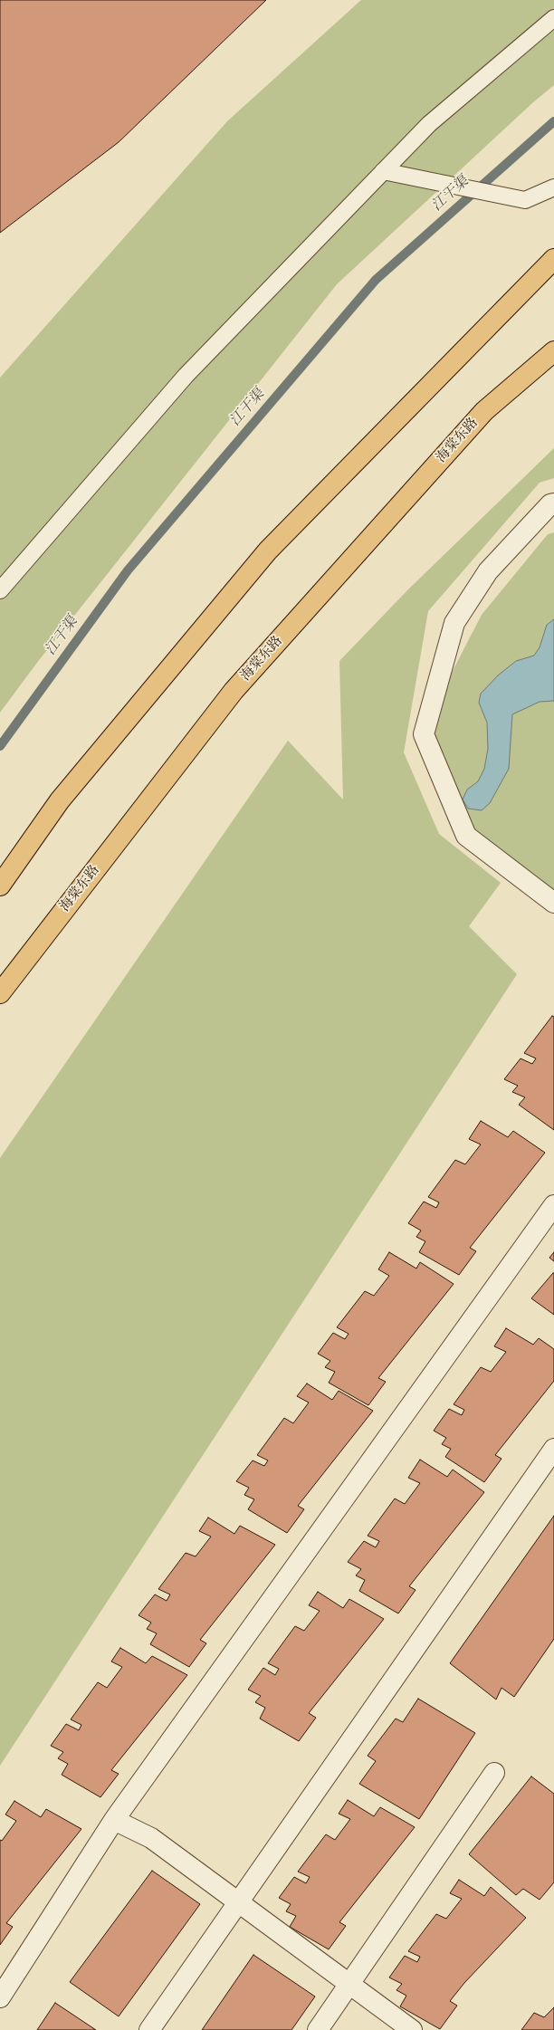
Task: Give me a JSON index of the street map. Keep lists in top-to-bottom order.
{
  "streets": {
    "main road": ["海棠东路"]
  },
  "water": ["江干渠"]
}
